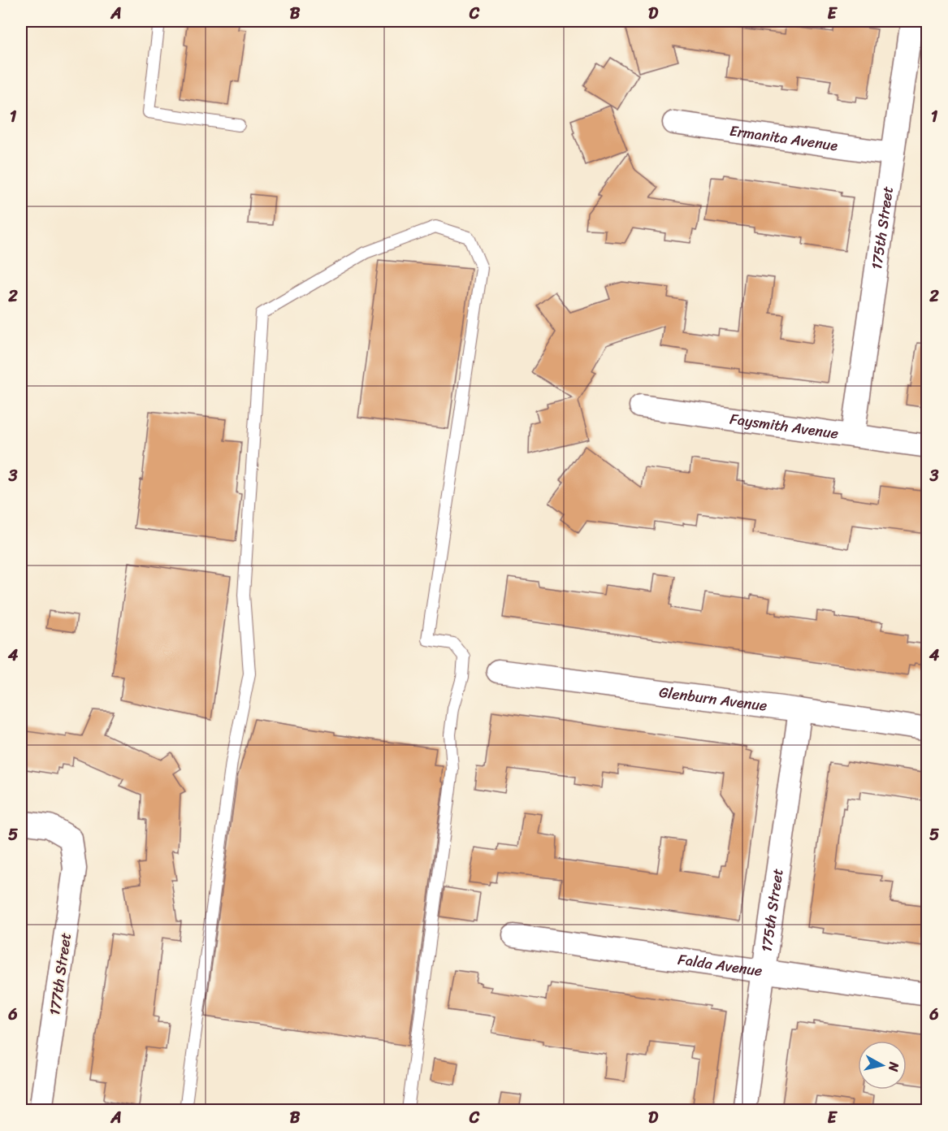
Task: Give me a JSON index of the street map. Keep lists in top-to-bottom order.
{
  "streets": {
    "street": [
      "Ermanita Avenue",
      "175th Street",
      "Faysmith Avenue",
      "Glenburn Avenue",
      "Falda Avenue",
      "177th Street"
    ]
  },
  "crossings": [
    ["Ermanita Avenue", "175th Street"],
    ["175th Street", "Faysmith Avenue"],
    ["175th Street", "Glenburn Avenue"],
    ["175th Street", "Falda Avenue"]
  ],
  "north": "right",
  "grid": {
    "columns": [
      "A",
      "B",
      "C",
      "D",
      "E"
    ],
    "rows": [
      "1",
      "2",
      "3",
      "4",
      "5",
      "6"
    ]
  }
}
